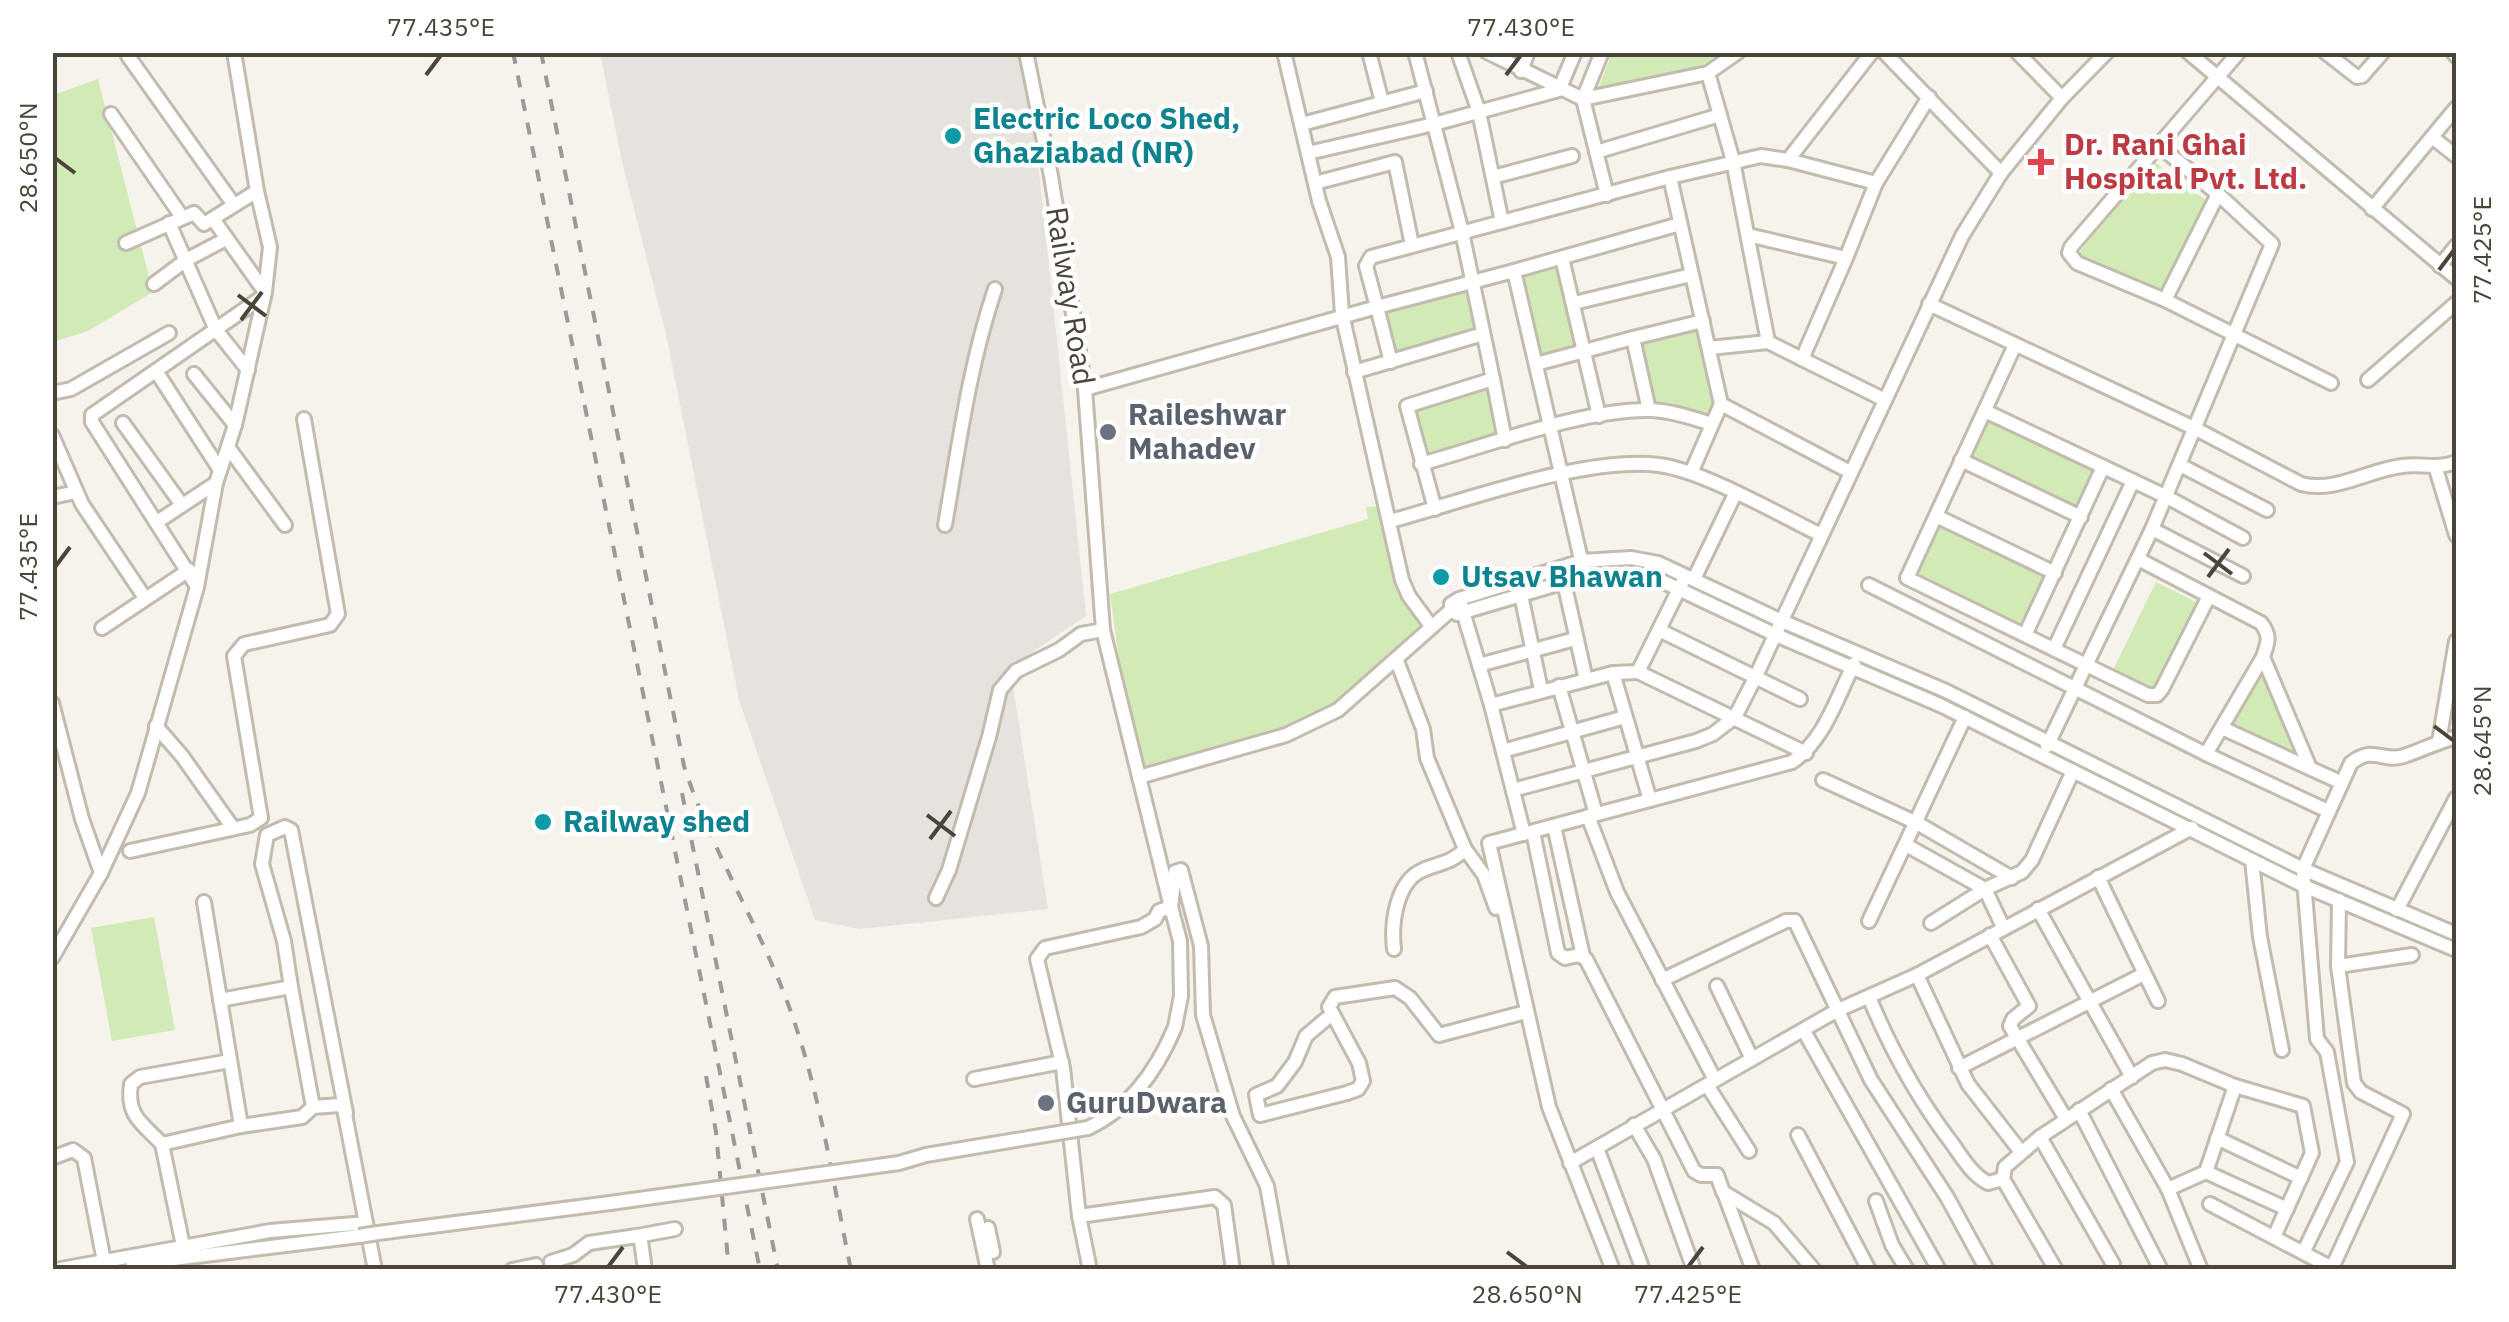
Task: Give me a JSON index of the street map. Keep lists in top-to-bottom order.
{
  "streets": {
    "street": ["Railway Road"]
  },
  "places": {
    "other": [
      "Electric Loco Shed, Ghaziabad (NR)",
      "Raileshwar Mahadev",
      "Utsav Bhawan",
      "Railway shed",
      "GuruDwara"
    ],
    "health": ["Dr. Rani Ghai Hospital Pvt. Ltd."]
  },
  "coordinates": [
    "77.435°E",
    "77.430°E",
    "28.650°N",
    "77.425°E",
    "28.645°N"
  ]
}
